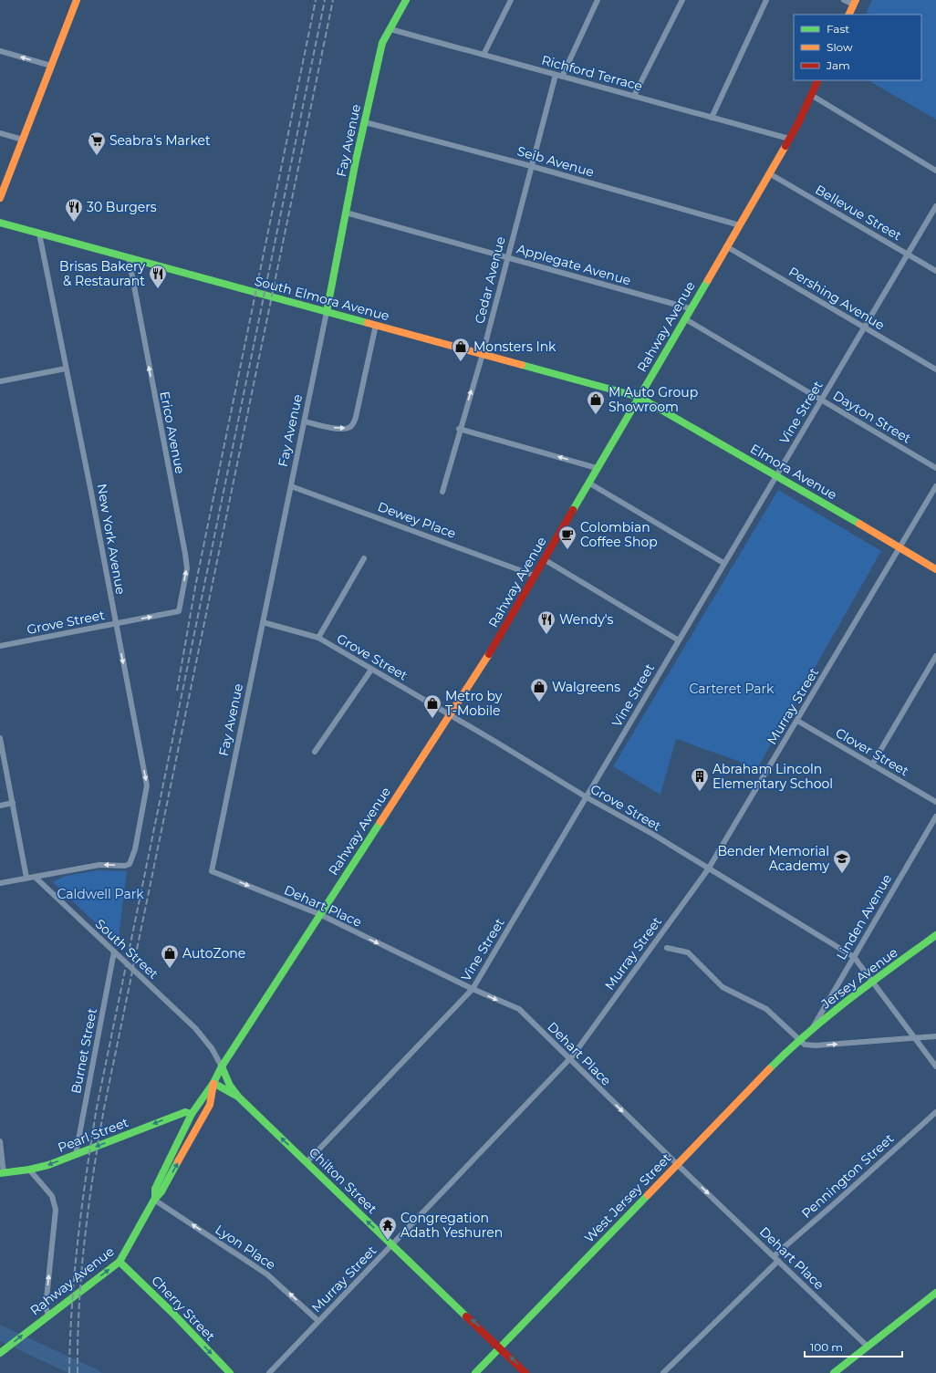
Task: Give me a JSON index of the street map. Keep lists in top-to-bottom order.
{
  "streets": {
    "main road": [
      "Fay Avenue",
      "South Elmora Avenue",
      "Rahway Avenue",
      "Elmora Avenue",
      "Jersey Avenue",
      "Pearl Street",
      "Chilton Street",
      "West Jersey Street",
      "Cherry Street"
    ],
    "street": [
      "Richford Terrace",
      "Seib Avenue",
      "Bellevue Street",
      "Applegate Avenue",
      "Cedar Avenue",
      "Pershing Avenue",
      "Vine Street",
      "Dayton Street",
      "Erico Avenue",
      "Dewey Place",
      "New York Avenue",
      "Grove Street",
      "Murray Street",
      "Clover Street",
      "Dehart Place",
      "Linden Avenue",
      "South Street",
      "Burnet Street",
      "Pennington Street",
      "Lyon Place"
    ]
  },
  "crossings": [
    ["Richford Terrace", "Fay Avenue"],
    ["Richford Terrace", "Cedar Avenue"],
    ["Richford Terrace", "Rahway Avenue"],
    ["Fay Avenue", "Seib Avenue"],
    ["Fay Avenue", "Applegate Avenue"],
    ["Fay Avenue", "South Elmora Avenue"],
    ["Fay Avenue", "Dewey Place"],
    ["Fay Avenue", "Grove Street"],
    ["Fay Avenue", "Dehart Place"],
    ["Seib Avenue", "Cedar Avenue"],
    ["Seib Avenue", "Rahway Avenue"],
    ["Bellevue Street", "Rahway Avenue"],
    ["Bellevue Street", "Vine Street"],
    ["Applegate Avenue", "Cedar Avenue"],
    ["Applegate Avenue", "Rahway Avenue"],
    ["Cedar Avenue", "South Elmora Avenue"],
    ["South Elmora Avenue", "Rahway Avenue"],
    ["South Elmora Avenue", "Erico Avenue"],
    ["South Elmora Avenue", "Elmora Avenue"],
    ["South Elmora Avenue", "New York Avenue"],
    ["Pershing Avenue", "Rahway Avenue"],
    ["Pershing Avenue", "Vine Street"],
    ["Rahway Avenue", "Dayton Street"],
    ["Rahway Avenue", "Elmora Avenue"],
    ["Rahway Avenue", "Dewey Place"],
    ["Rahway Avenue", "Grove Street"],
    ["Rahway Avenue", "Dehart Place"],
    ["Rahway Avenue", "South Street"],
    ["Rahway Avenue", "Pearl Street"],
    ["Rahway Avenue", "Chilton Street"],
    ["Rahway Avenue", "Lyon Place"],
    ["Rahway Avenue", "Cherry Street"],
    ["Vine Street", "Dayton Street"],
    ["Vine Street", "Elmora Avenue"],
    ["Vine Street", "Grove Street"],
    ["Vine Street", "Dehart Place"],
    ["Vine Street", "Chilton Street"],
    ["Erico Avenue", "Grove Street"],
    ["Elmora Avenue", "Murray Street"],
    ["New York Avenue", "Grove Street"],
    ["New York Avenue", "South Street"],
    ["Grove Street", "Murray Street"],
    ["Grove Street", "Linden Avenue"],
    ["Grove Street", "Jersey Avenue"],
    ["Murray Street", "Clover Street"],
    ["Murray Street", "Dehart Place"],
    ["Murray Street", "Chilton Street"],
    ["Murray Street", "Lyon Place"],
    ["Dehart Place", "Pennington Street"],
    ["Dehart Place", "West Jersey Street"],
    ["Linden Avenue", "Jersey Avenue"],
    ["South Street", "Burnet Street"],
    ["South Street", "Chilton Street"],
    ["Jersey Avenue", "West Jersey Street"],
    ["Burnet Street", "Pearl Street"],
    ["Chilton Street", "West Jersey Street"]
  ],
  "one_way": [
    "Erico Avenue",
    "Dehart Place",
    "Pearl Street",
    "Chilton Street",
    "Lyon Place",
    "Cherry Street"
  ],
  "parks": ["Carteret Park", "Caldwell Park"],
  "places": {
    "supermarket": ["Seabra's Market"],
    "restaurant": ["30 Burgers", "Brisas Bakery & Restaurant", "Wendy's"],
    "shop": [
      "Monsters Ink",
      "M Auto Group Showroom",
      "Walgreens",
      "Metro by T-Mobile",
      "AutoZone"
    ],
    "cafe": ["Colombian Coffee Shop"],
    "building": ["Abraham Lincoln Elementary School"],
    "school or university": ["Bender Memorial Academy"],
    "temple": ["Congregation Adath Yeshuren"]
  },
  "legend": ["Fast", "Slow", "Jam"],
  "scale_bar": "100 m"
}
